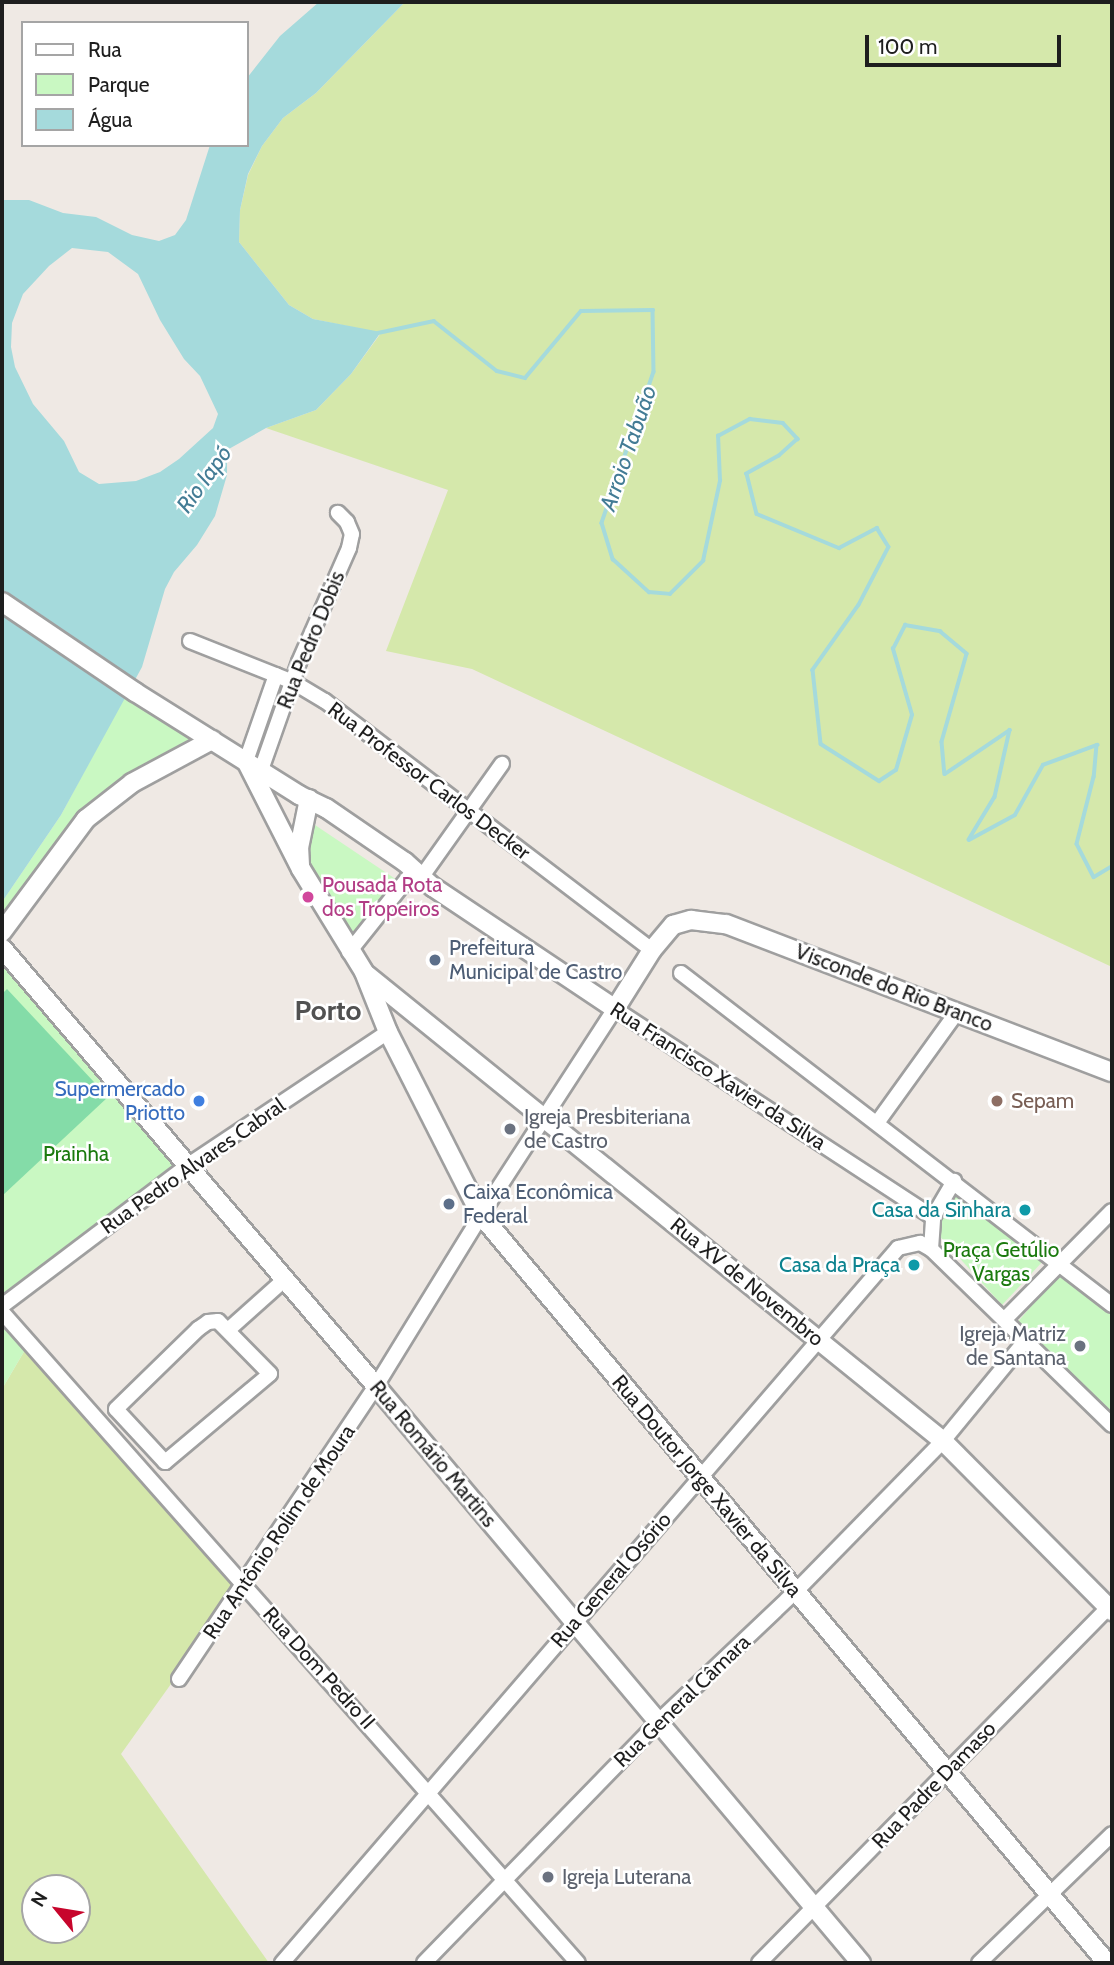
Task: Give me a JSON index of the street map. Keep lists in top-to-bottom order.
{
  "streets": {
    "street": [
      "Rua Pedro Dobis",
      "Rua Professor Carlos Decker",
      "Visconde do Rio Branco",
      "Rua Francisco Xavier da Silva",
      "Rua Pedro Alvares Cabral",
      "Rua XV de Novembro",
      "Rua Romário Martins",
      "Rua Doutor Jorge Xavier da Silva",
      "Rua Antônio Rolim de Moura",
      "Rua General Osório",
      "Rua Dom Pedro II",
      "Rua General Câmara",
      "Rua Padre Damaso"
    ]
  },
  "crossings": [
    ["Rua Pedro Dobis", "Rua Professor Carlos Decker"],
    ["Rua Pedro Dobis", "Rua Francisco Xavier da Silva"],
    ["Rua Pedro Dobis", "Rua XV de Novembro"],
    ["Rua Professor Carlos Decker", "Rua Antônio Rolim de Moura"],
    ["Visconde do Rio Branco", "Rua Antônio Rolim de Moura"],
    ["Rua Francisco Xavier da Silva", "Rua XV de Novembro"],
    ["Rua Francisco Xavier da Silva", "Rua Antônio Rolim de Moura"],
    ["Rua Pedro Alvares Cabral", "Rua Romário Martins"],
    ["Rua Pedro Alvares Cabral", "Rua Doutor Jorge Xavier da Silva"],
    ["Rua XV de Novembro", "Rua Doutor Jorge Xavier da Silva"],
    ["Rua XV de Novembro", "Rua Antônio Rolim de Moura"],
    ["Rua XV de Novembro", "Rua General Osório"],
    ["Rua XV de Novembro", "Rua General Câmara"],
    ["Rua XV de Novembro", "Rua Padre Damaso"],
    ["Rua Romário Martins", "Rua Antônio Rolim de Moura"],
    ["Rua Romário Martins", "Rua General Osório"],
    ["Rua Romário Martins", "Rua General Câmara"],
    ["Rua Romário Martins", "Rua Padre Damaso"],
    ["Rua Doutor Jorge Xavier da Silva", "Rua Antônio Rolim de Moura"],
    ["Rua Doutor Jorge Xavier da Silva", "Rua General Osório"],
    ["Rua Doutor Jorge Xavier da Silva", "Rua General Câmara"],
    ["Rua Doutor Jorge Xavier da Silva", "Rua Padre Damaso"],
    ["Rua Antônio Rolim de Moura", "Rua Dom Pedro II"],
    ["Rua General Osório", "Rua Dom Pedro II"],
    ["Rua Dom Pedro II", "Rua General Câmara"]
  ],
  "districts": ["Porto"],
  "water": ["Arroio Tabuão", "Rio Iapó"],
  "parks": ["Prainha", "Praça Getúlio Vargas"],
  "places": [
    "Pousada Rota dos Tropeiros",
    "Prefeitura Municipal de Castro",
    "Supermercado Priotto",
    "Sepam",
    "Igreja Presbiteriana de Castro",
    "Caixa Econômica Federal",
    "Casa da Sinhara",
    "Casa da Praça",
    "Igreja Matriz de Santana",
    "Igreja Luterana"
  ],
  "legend": ["Rua", "Parque", "Água"],
  "scale_bar": "100 m",
  "north": "top left"
}
